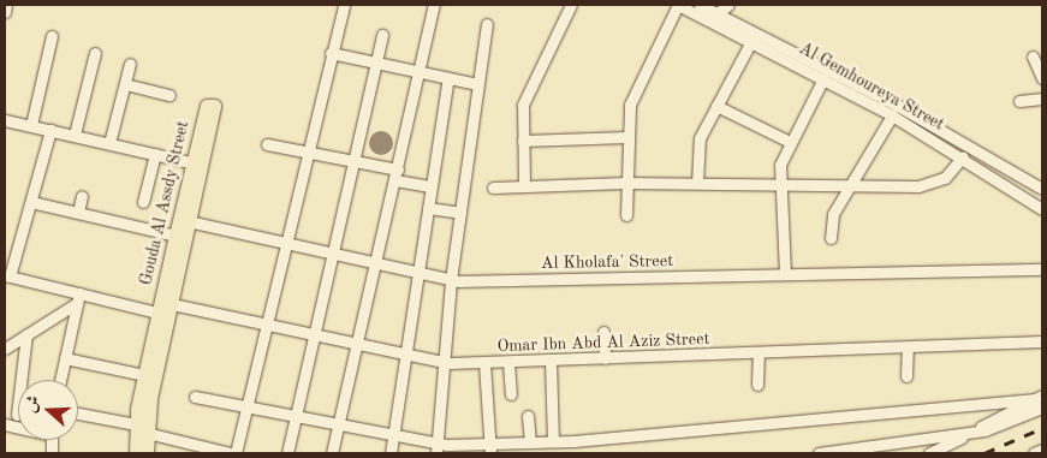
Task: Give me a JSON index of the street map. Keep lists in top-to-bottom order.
{
  "streets": {
    "main road": ["Gouda Al Assdy Street"],
    "street": ["Al Gemhoureya Street", "Al Kholafa' Street", "Omar Ibn Abd Al Aziz Street"]
  },
  "crossings": [
    ["Gouda Al Assdy Street", "Al Kholafa' Street"],
    ["Gouda Al Assdy Street", "Omar Ibn Abd Al Aziz Street"]
  ],
  "north": "left"
}
